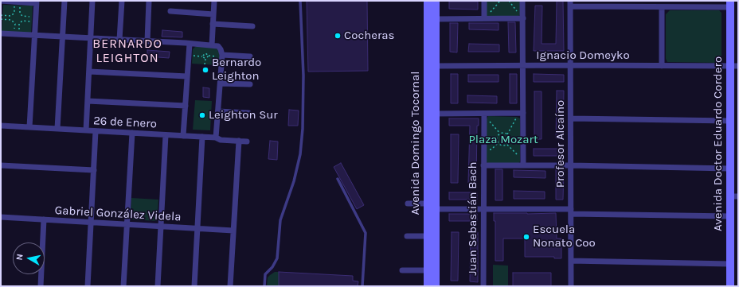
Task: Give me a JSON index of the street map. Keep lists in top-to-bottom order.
{
  "streets": {
    "main road": ["Avenida Domingo Tocornal", "Avenida Doctor Eduardo Cordero"],
    "street": [
      "Ignacio Domeyko",
      "26 de Enero",
      "Profesor Alcaíno",
      "Gabriel González Videla",
      "Juan Sebastián Bach"
    ]
  },
  "crossings": [
    ["Ignacio Domeyko", "Avenida Domingo Tocornal"],
    ["Ignacio Domeyko", "Profesor Alcaíno"],
    ["Ignacio Domeyko", "Avenida Doctor Eduardo Cordero"]
  ],
  "districts": ["BERNARDO LEIGHTON"],
  "parks": ["Plaza Mozart"],
  "places": [
    "Cocheras",
    "Bernardo Leighton",
    "Leighton Sur",
    "Escuela Nonato Coo"
  ],
  "north": "left"
}
